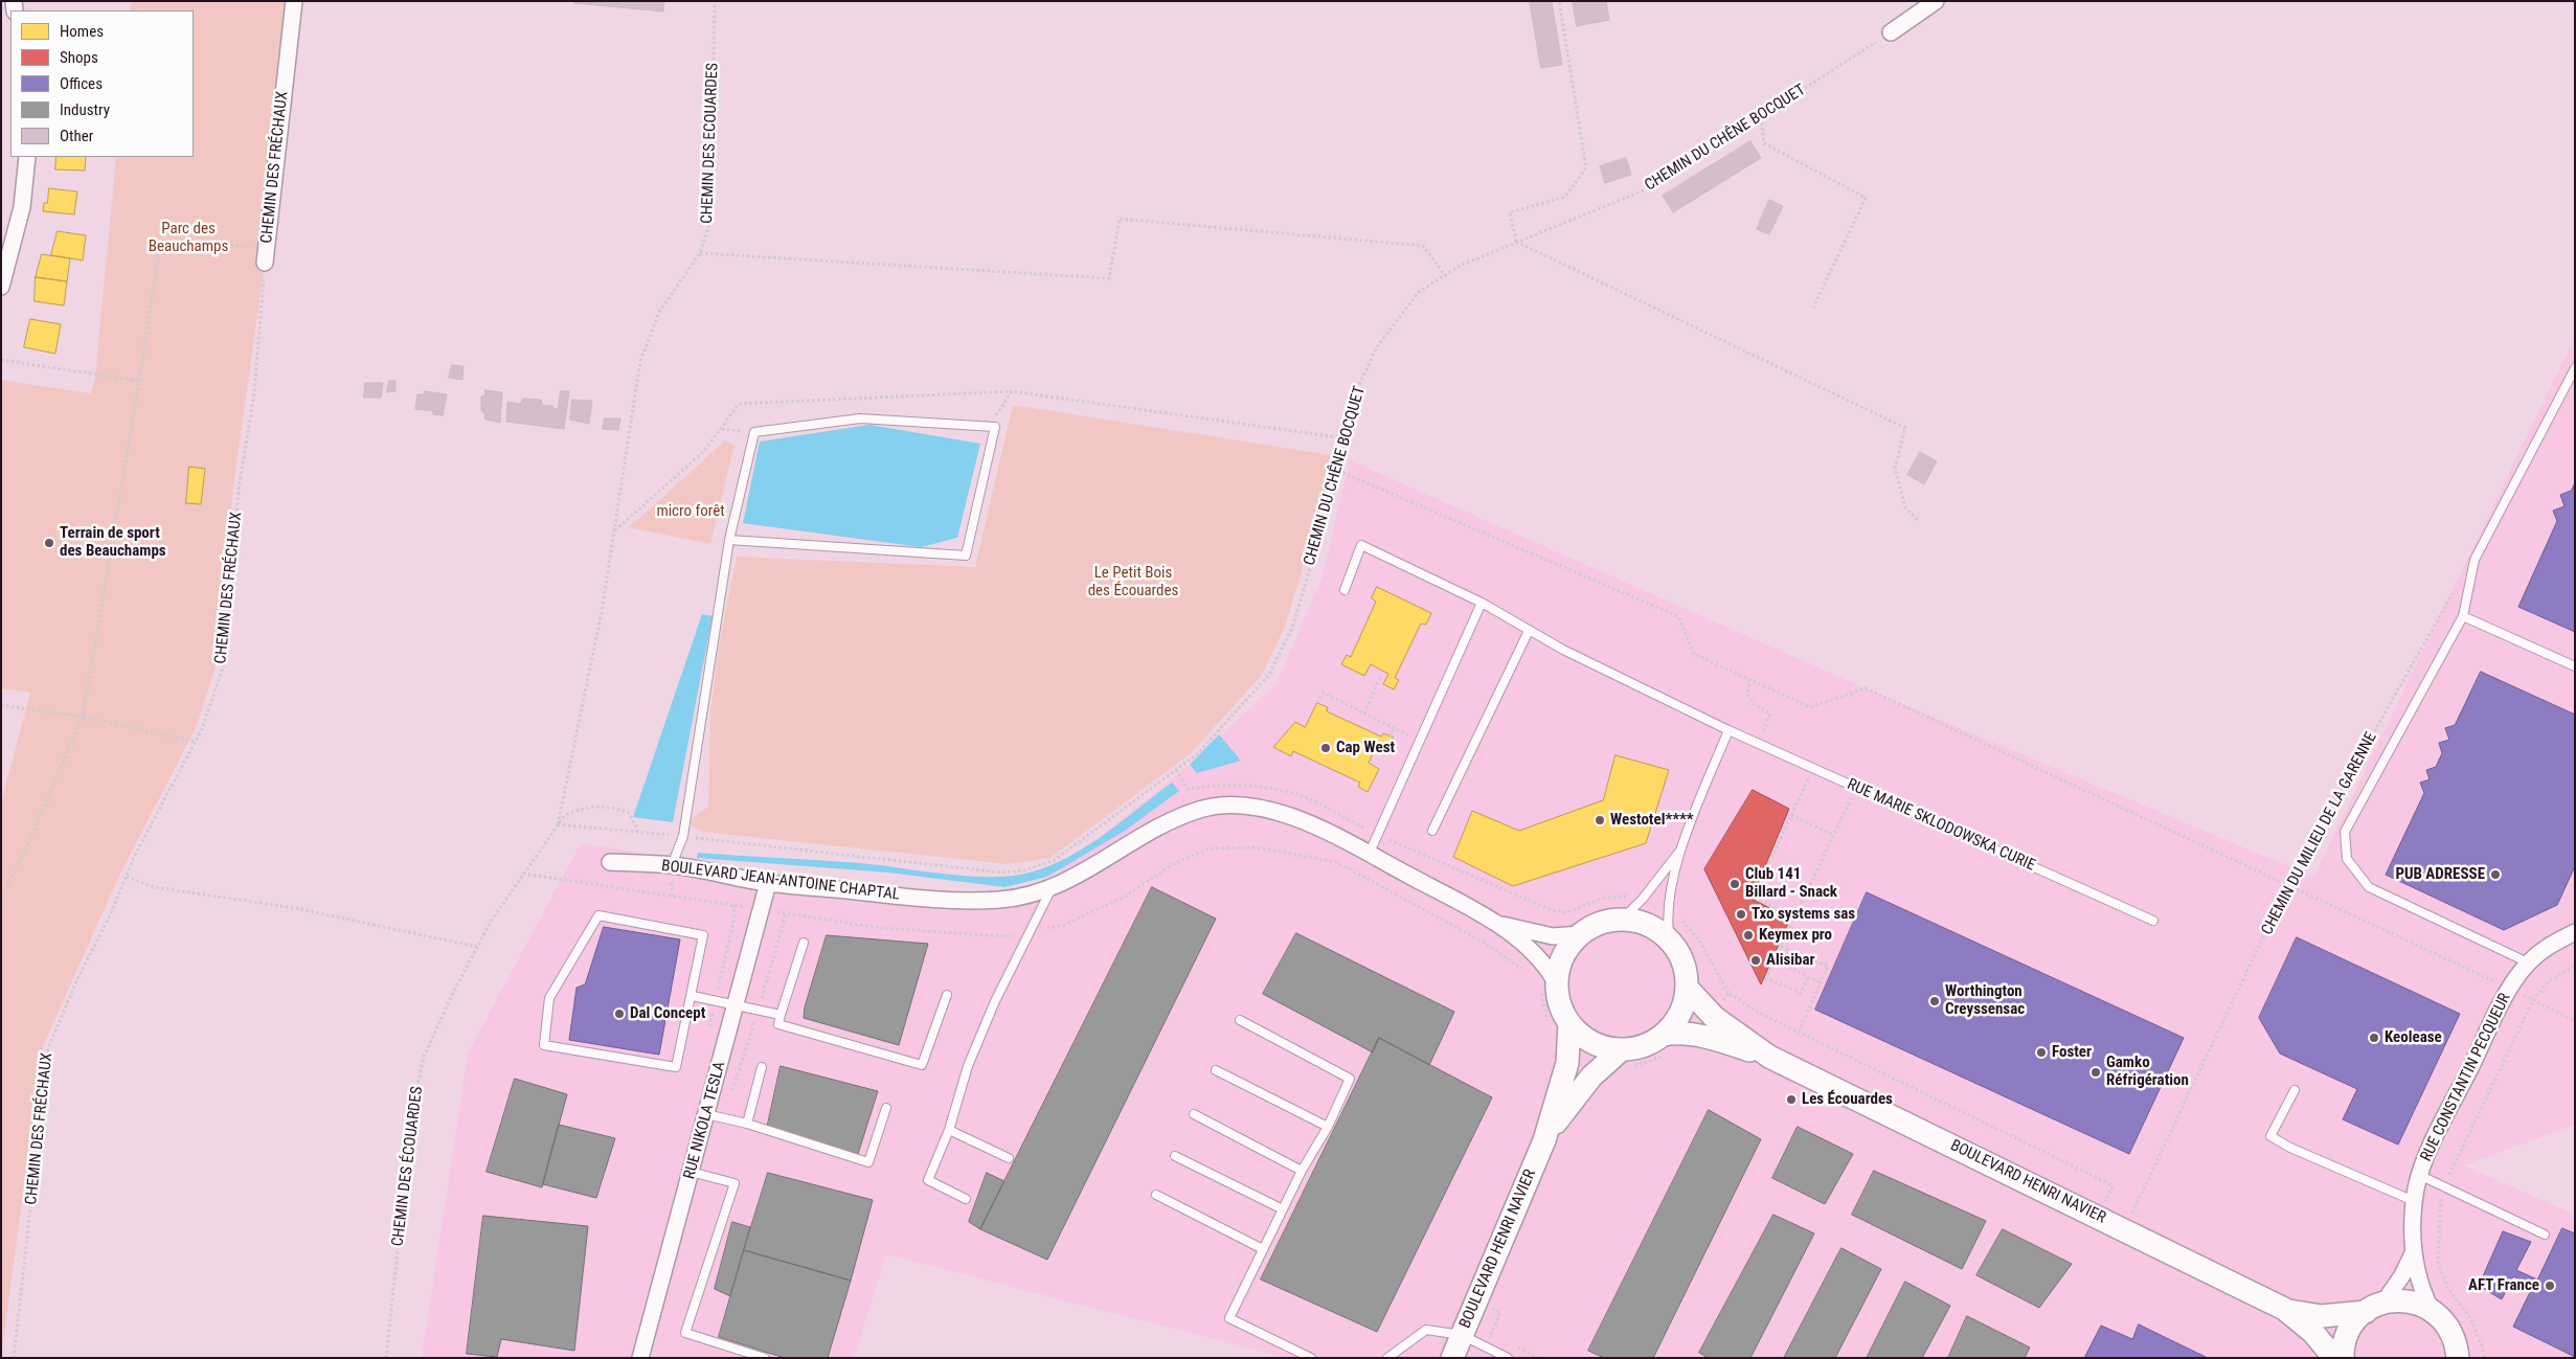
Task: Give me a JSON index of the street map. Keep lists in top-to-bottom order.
{
  "streets": {
    "main road": ["BOULEVARD HENRI NAVIER"],
    "street": [
      "CHEMIN DES FRÉCHAUX",
      "BOULEVARD JEAN-ANTOINE CHAPTAL",
      "RUE CONSTANTIN PECQUEUR",
      "RUE NIKOLA TESLA"
    ],
    "lane": ["RUE MARIE SKLODOWSKA CURIE"],
    "path": [
      "CHEMIN DU CHÊNE BOCQUET",
      "CHEMIN DES ECOUARDES",
      "CHEMIN DU MILIEU DE LA GARENNE",
      "CHEMIN DES ÉCOUARDES"
    ]
  },
  "crossings": [
    ["CHEMIN DU CHÊNE BOCQUET", "CHEMIN DES ECOUARDES"],
    ["CHEMIN DU CHÊNE BOCQUET", "CHEMIN DES ÉCOUARDES"],
    ["CHEMIN DES ECOUARDES", "CHEMIN DES ÉCOUARDES"],
    ["BOULEVARD JEAN-ANTOINE CHAPTAL", "RUE NIKOLA TESLA"],
    ["BOULEVARD JEAN-ANTOINE CHAPTAL", "BOULEVARD HENRI NAVIER"],
    ["RUE CONSTANTIN PECQUEUR", "BOULEVARD HENRI NAVIER"]
  ],
  "parks": ["Parc des Beauchamps", "micro forêt", "Le Petit Bois des Écouardes"],
  "places": [
    "Terrain de sport des Beauchamps",
    "Cap West",
    "Westotel****",
    "PUB ADRESSE",
    "Club 141 Billard - Snack",
    "Txo systems sas",
    "Keymex pro",
    "Alisibar",
    "Worthington Creyssensac",
    "Dal Concept",
    "Keolease",
    "Foster",
    "Gamko Réfrigération",
    "Les Écouardes",
    "AFT France"
  ],
  "legend": [
    "Homes",
    "Shops",
    "Offices",
    "Industry",
    "Other"
  ]
}
